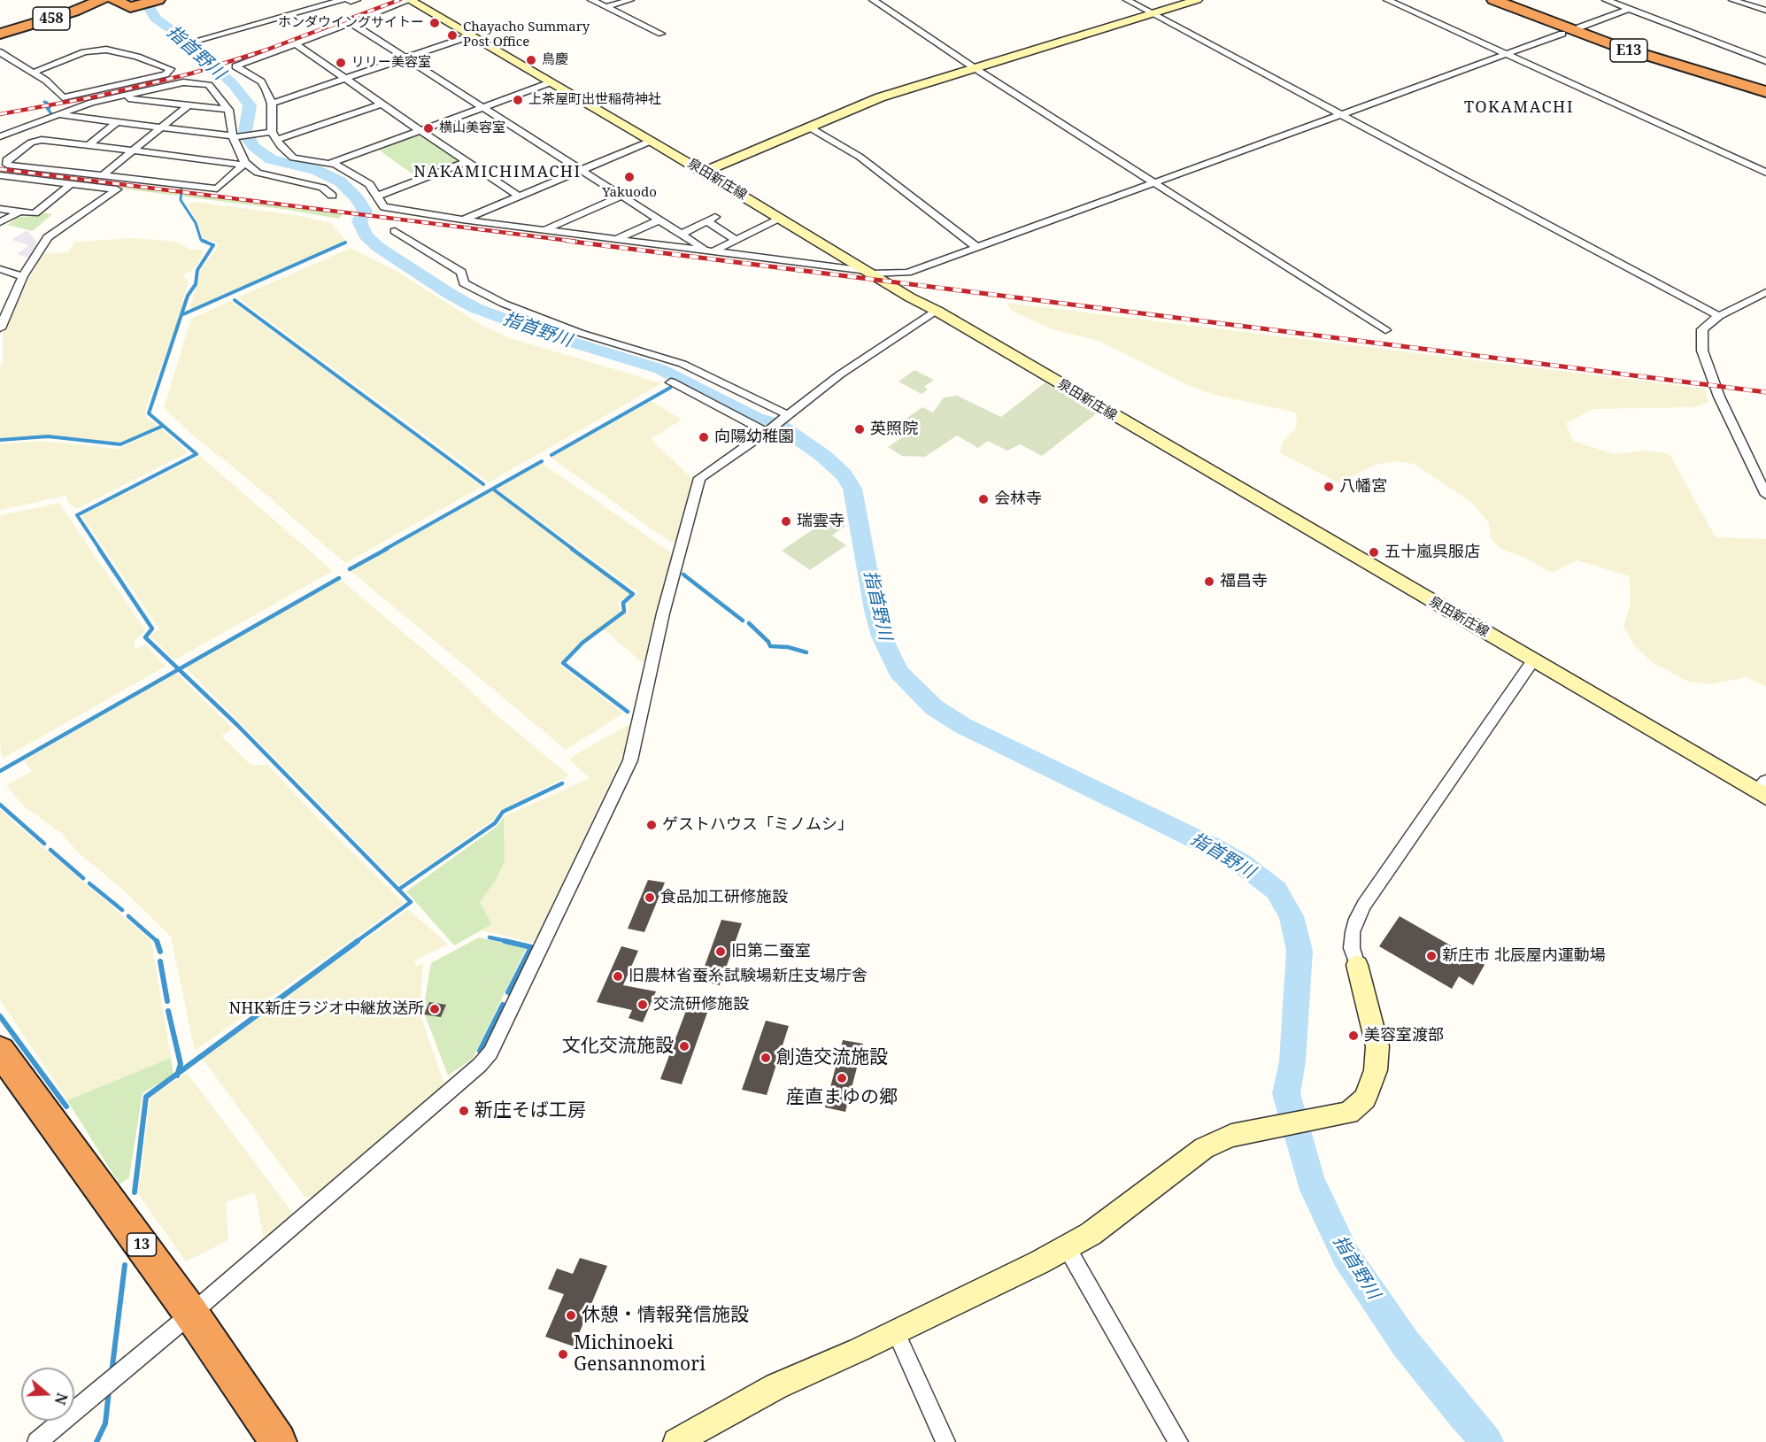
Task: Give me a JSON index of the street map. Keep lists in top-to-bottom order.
{
  "streets": {
    "highway": ["458", "E13", "13"],
    "main road": ["泉田新庄線"]
  },
  "districts": ["TOKAMACHI", "NAKAMICHIMACHI"],
  "water": ["指首野川"],
  "places": [
    "ホンダウイングサイトー",
    "Chayacho Summary Post Office",
    "鳥慶",
    "リリー美容室",
    "上茶屋町出世稲荷神社",
    "横山美容室",
    "Yakuodo",
    "英照院",
    "向陽幼稚園",
    "八幡宮",
    "会林寺",
    "瑞雲寺",
    "五十嵐呉服店",
    "福昌寺",
    "ゲストハウス「ミノムシ」",
    "食品加工研修施設",
    "旧第二蚕室",
    "新庄市 北辰屋内運動場",
    "旧農林省蚕糸試験場新庄支場庁舎",
    "交流研修施設",
    "NHK新庄ラジオ中継放送所",
    "美容室渡部",
    "文化交流施設",
    "創造交流施設",
    "産直まゆの郷",
    "新庄そば工房",
    "休憩・情報発信施設",
    "Michinoeki Gensannomori"
  ],
  "north": "right"
}
